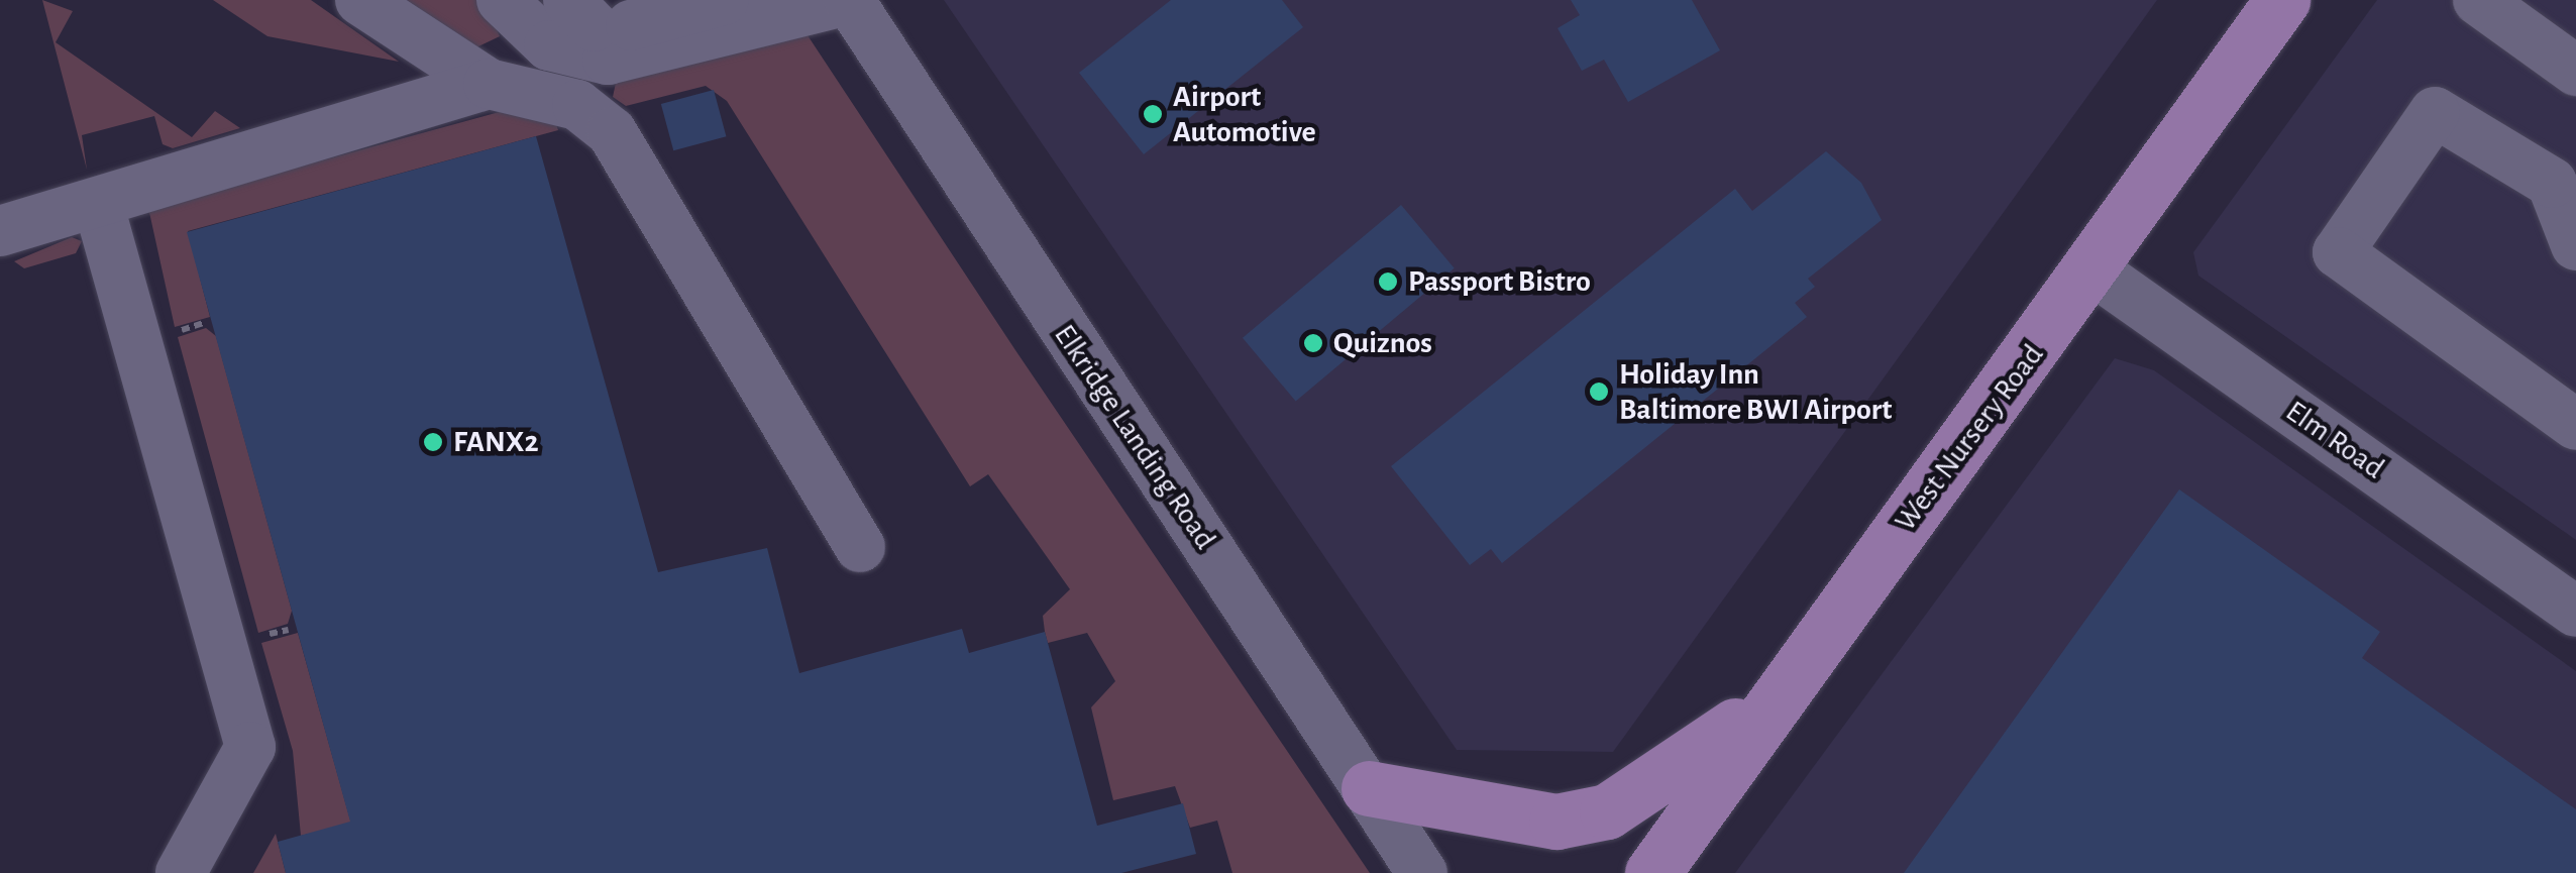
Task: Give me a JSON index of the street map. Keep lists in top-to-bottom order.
{
  "streets": {
    "main road": ["West Nursery Road"],
    "street": ["Elkridge Landing Road", "Elm Road"]
  },
  "crossings": [
    ["West Nursery Road", "Elm Road"]
  ],
  "places": [
    "Airport Automotive",
    "Passport Bistro",
    "Quiznos",
    "Holiday Inn Baltimore BWI Airport",
    "FANX2"
  ]
}
